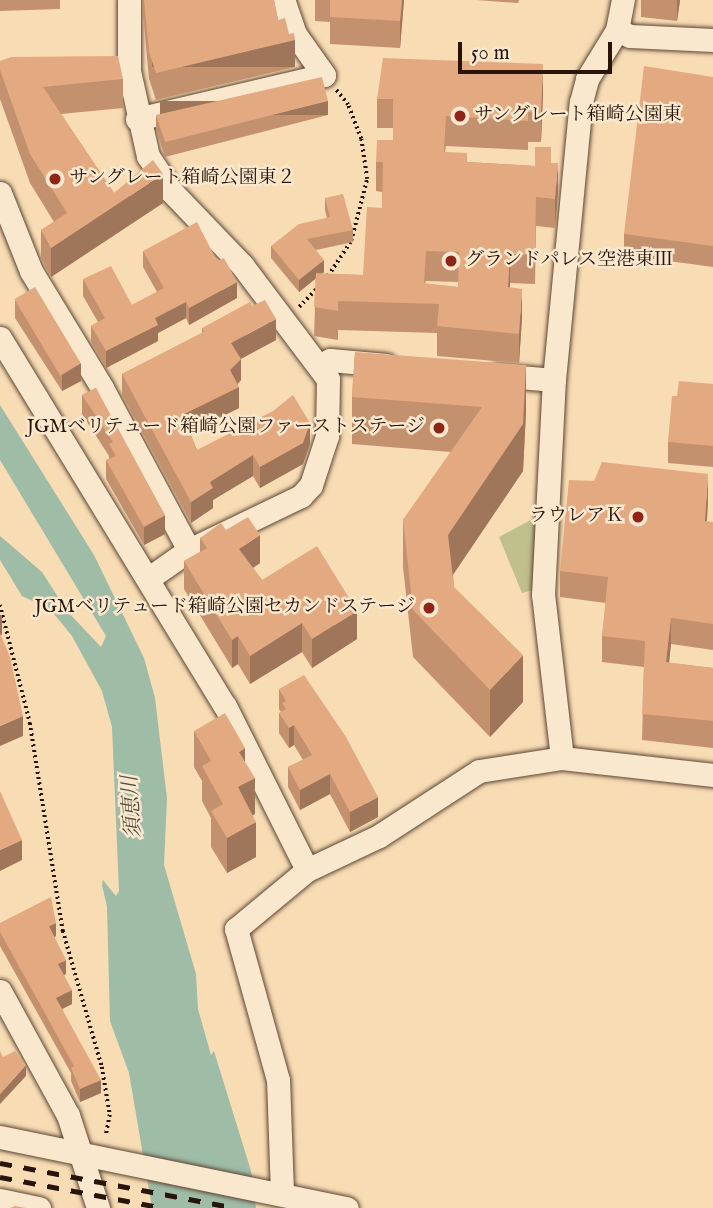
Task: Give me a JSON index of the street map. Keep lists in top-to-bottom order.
{
  "water": ["須恵川"],
  "places": [
    "サングレート箱崎公園東",
    "サングレート箱崎公園東２",
    "グランドパレス空港東Ⅲ",
    "JGMベリテュード箱崎公園ファーストステージ",
    "ラウレアＫ",
    "JGMベリテュード箱崎公園セカンドステージ"
  ],
  "scale_bar": "50 m"
}
